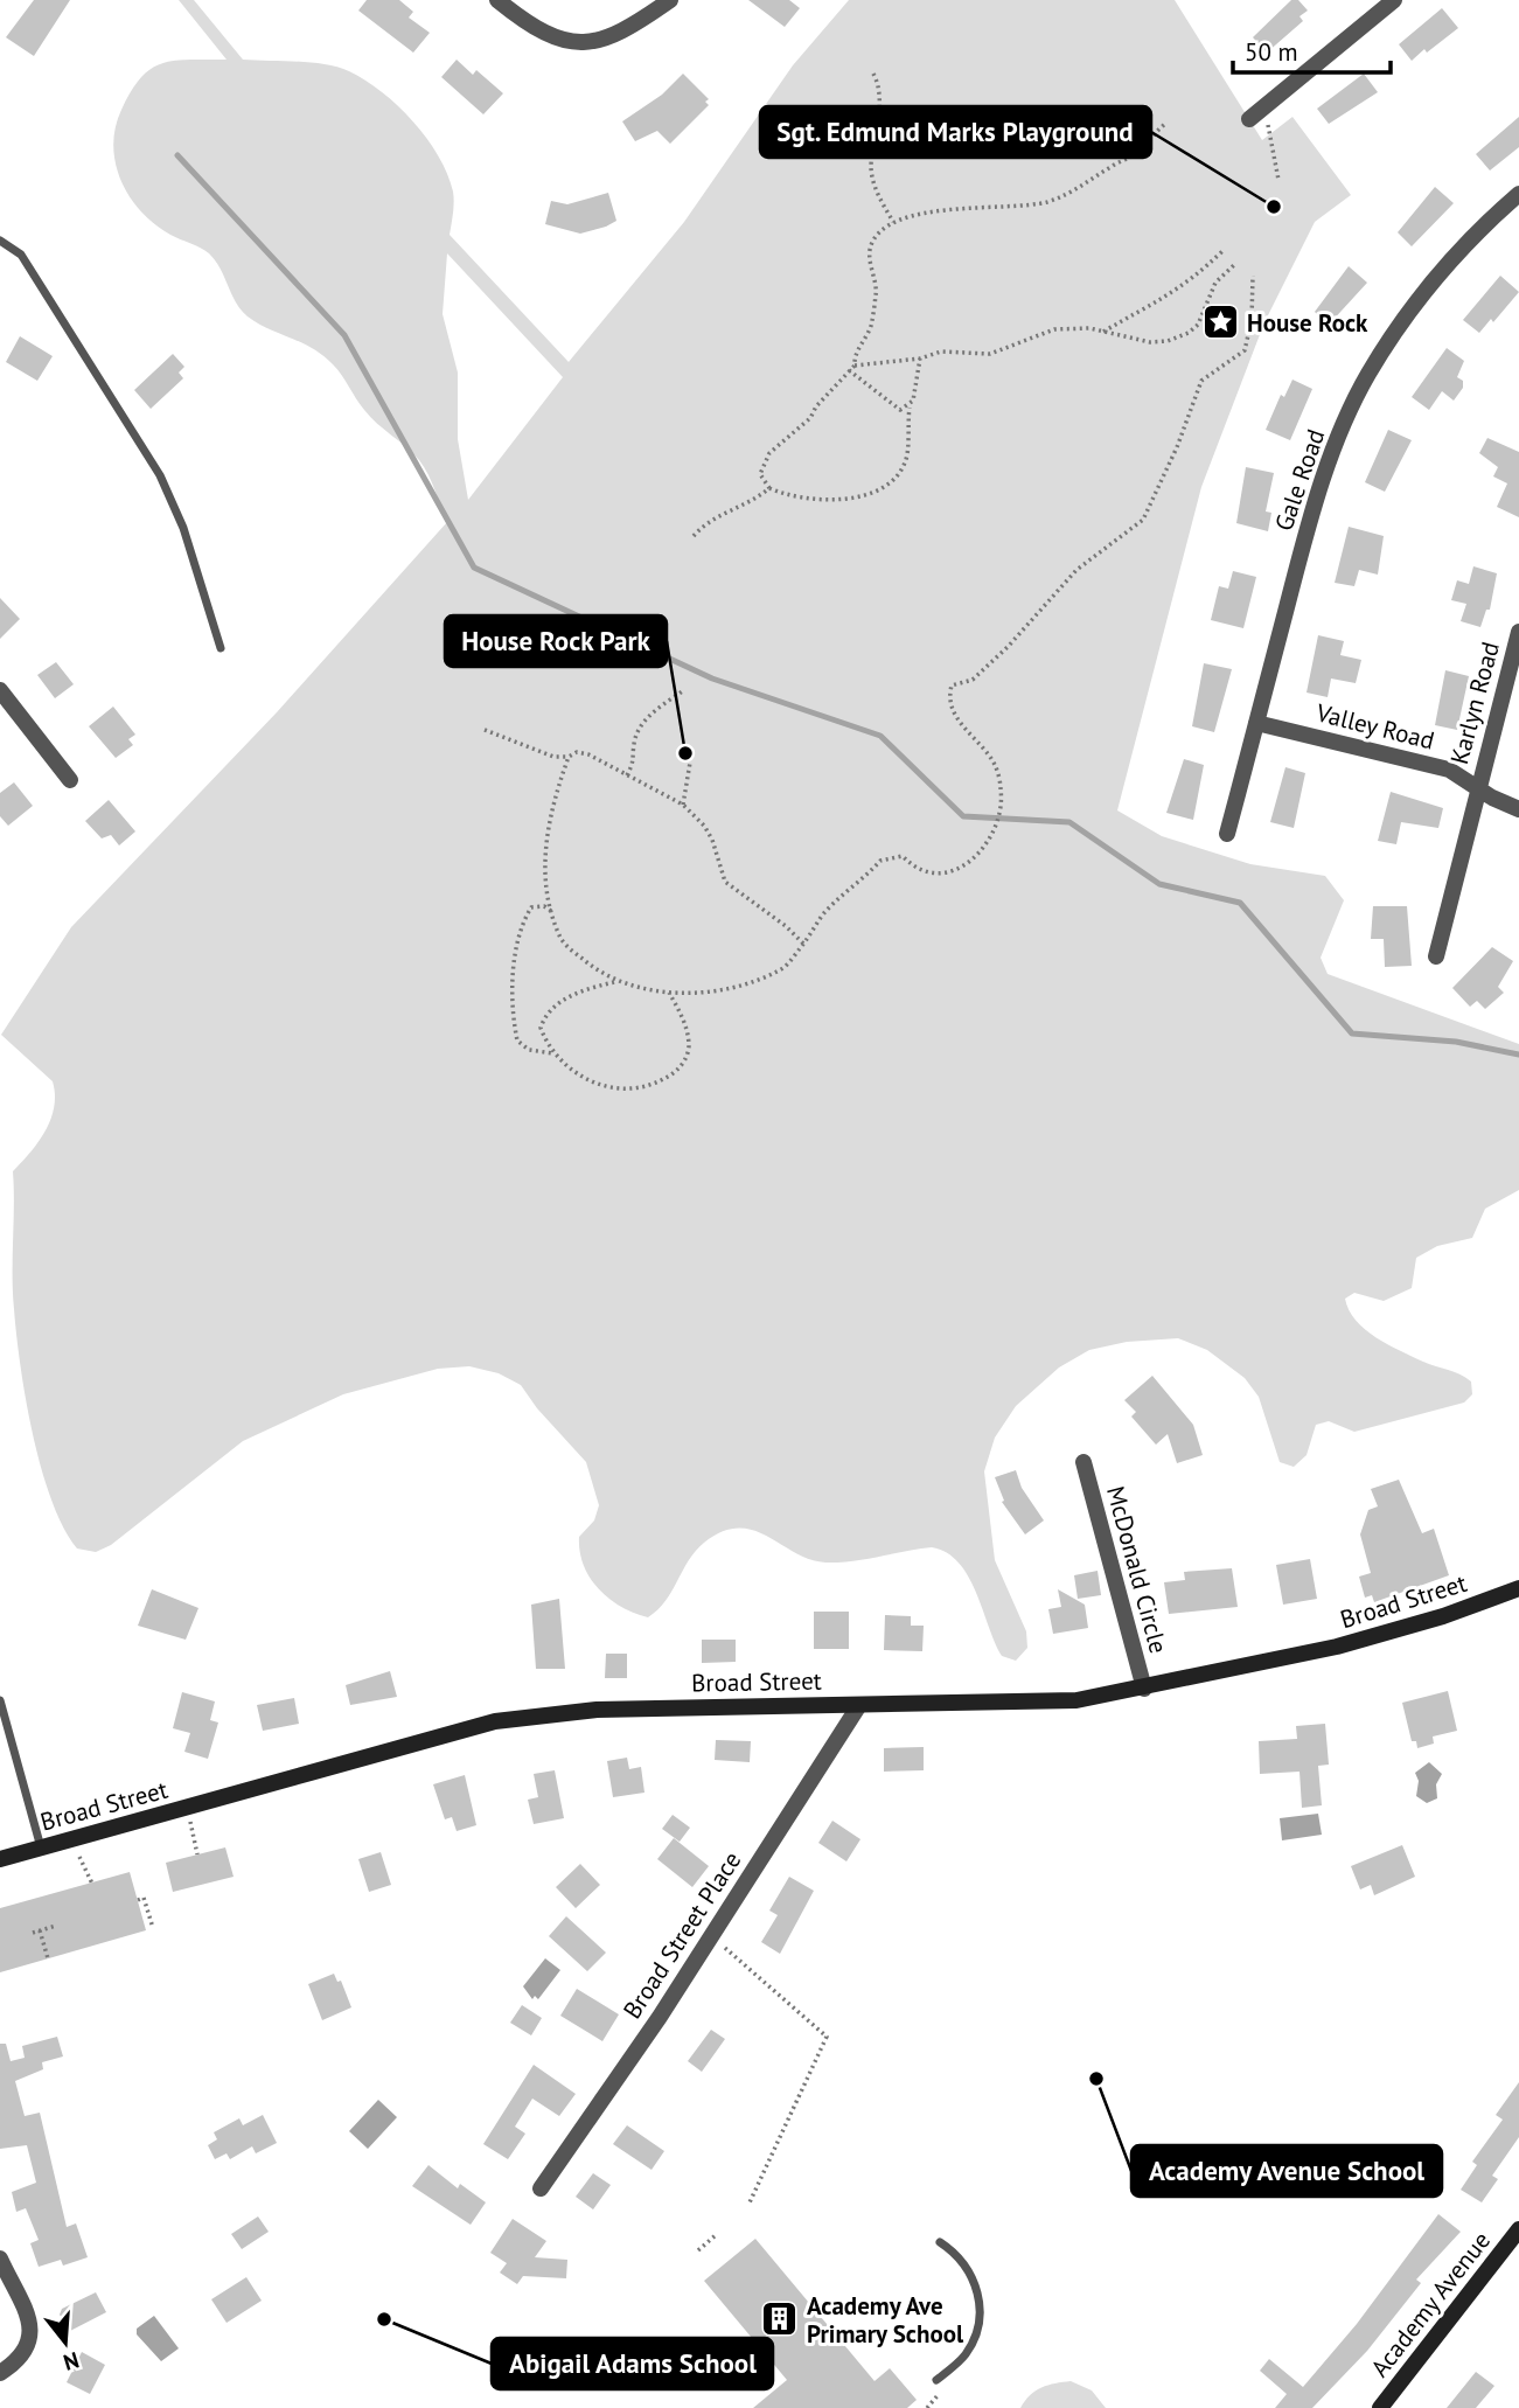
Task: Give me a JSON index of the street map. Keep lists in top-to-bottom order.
{
  "streets": {
    "main road": ["Broad Street", "Academy Avenue"],
    "street": [
      "Gale Road",
      "Karlyn Road",
      "Valley Road",
      "McDonald Circle",
      "Broad Street Place"
    ]
  },
  "crossings": [
    ["Gale Road", "Valley Road"],
    ["Karlyn Road", "Valley Road"],
    ["McDonald Circle", "Broad Street"],
    ["Broad Street", "Broad Street Place"]
  ],
  "places": {
    "other": [
      "Sgt. Edmund Marks Playground",
      "House Rock Park",
      "Academy Avenue School",
      "Abigail Adams School"
    ],
    "place": ["House Rock"],
    "building": ["Academy Ave Primary School"]
  },
  "scale_bar": "50 m",
  "north": "bottom"
}
